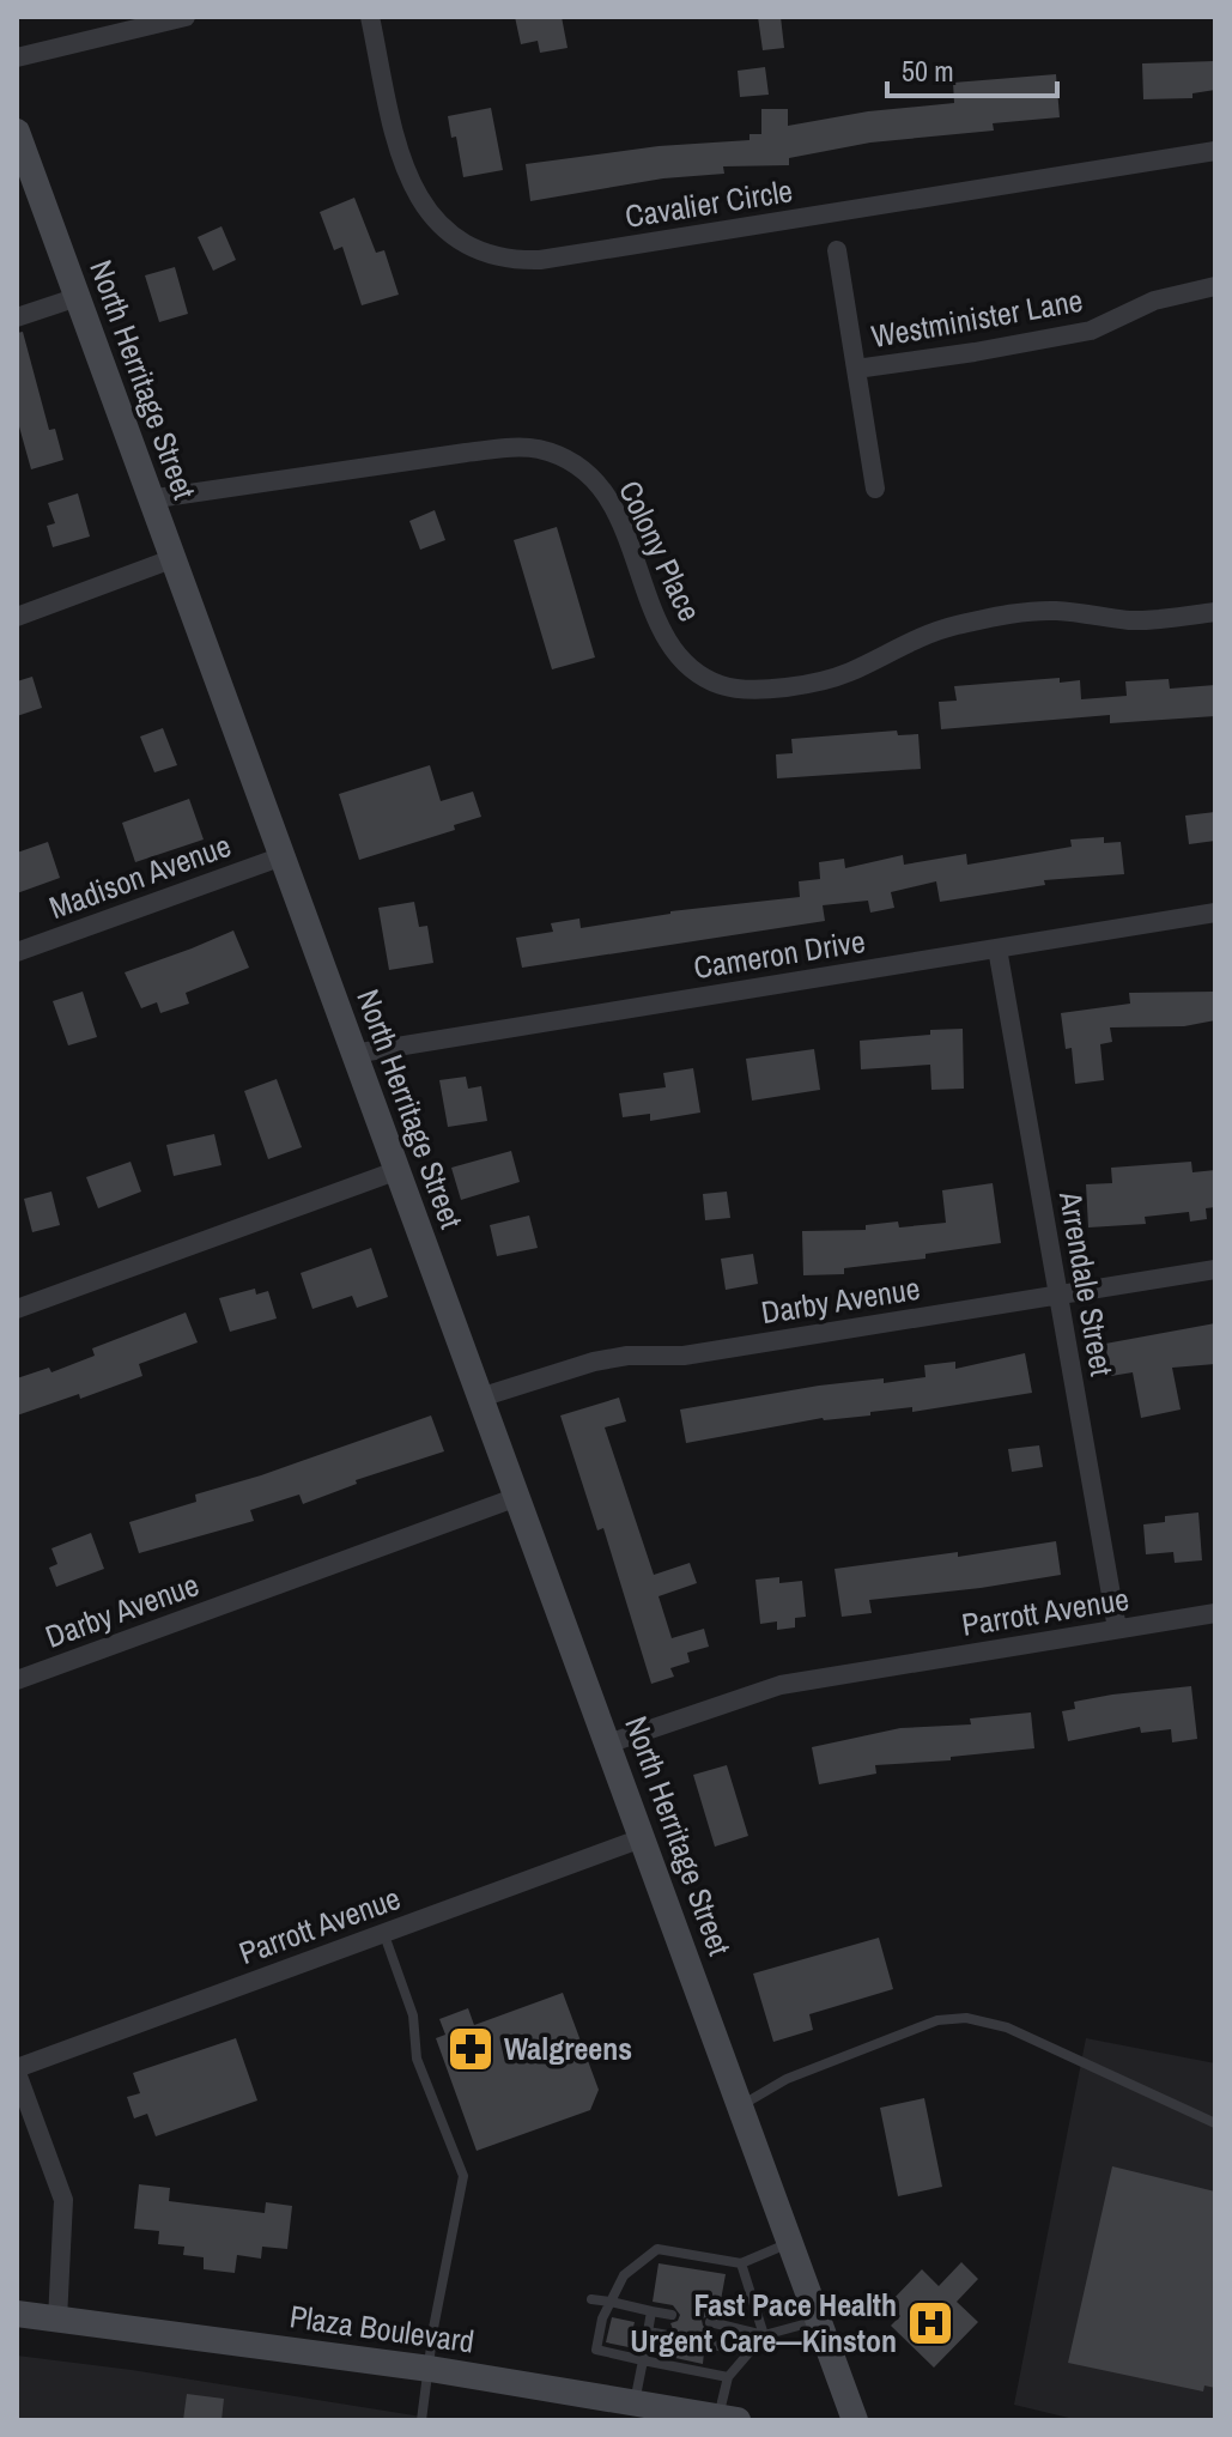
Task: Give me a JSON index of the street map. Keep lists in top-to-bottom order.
{
  "streets": {
    "street": [
      "Cavalier Circle",
      "Westminister Lane",
      "North Herritage Street",
      "Colony Place",
      "Madison Avenue",
      "Cameron Drive",
      "Arrendale Street",
      "Darby Avenue",
      "Parrott Avenue",
      "Plaza Boulevard"
    ]
  },
  "crossings": [
    ["North Herritage Street", "Colony Place"],
    ["North Herritage Street", "Madison Avenue"],
    ["North Herritage Street", "Cameron Drive"],
    ["North Herritage Street", "Darby Avenue"],
    ["North Herritage Street", "Parrott Avenue"],
    ["Cameron Drive", "Arrendale Street"],
    ["Arrendale Street", "Darby Avenue"],
    ["Arrendale Street", "Parrott Avenue"]
  ],
  "places": {
    "pharmacy": ["Walgreens"],
    "hospital": ["Fast Pace Health Urgent Care—Kinston"]
  },
  "scale_bar": "50 m"
}
